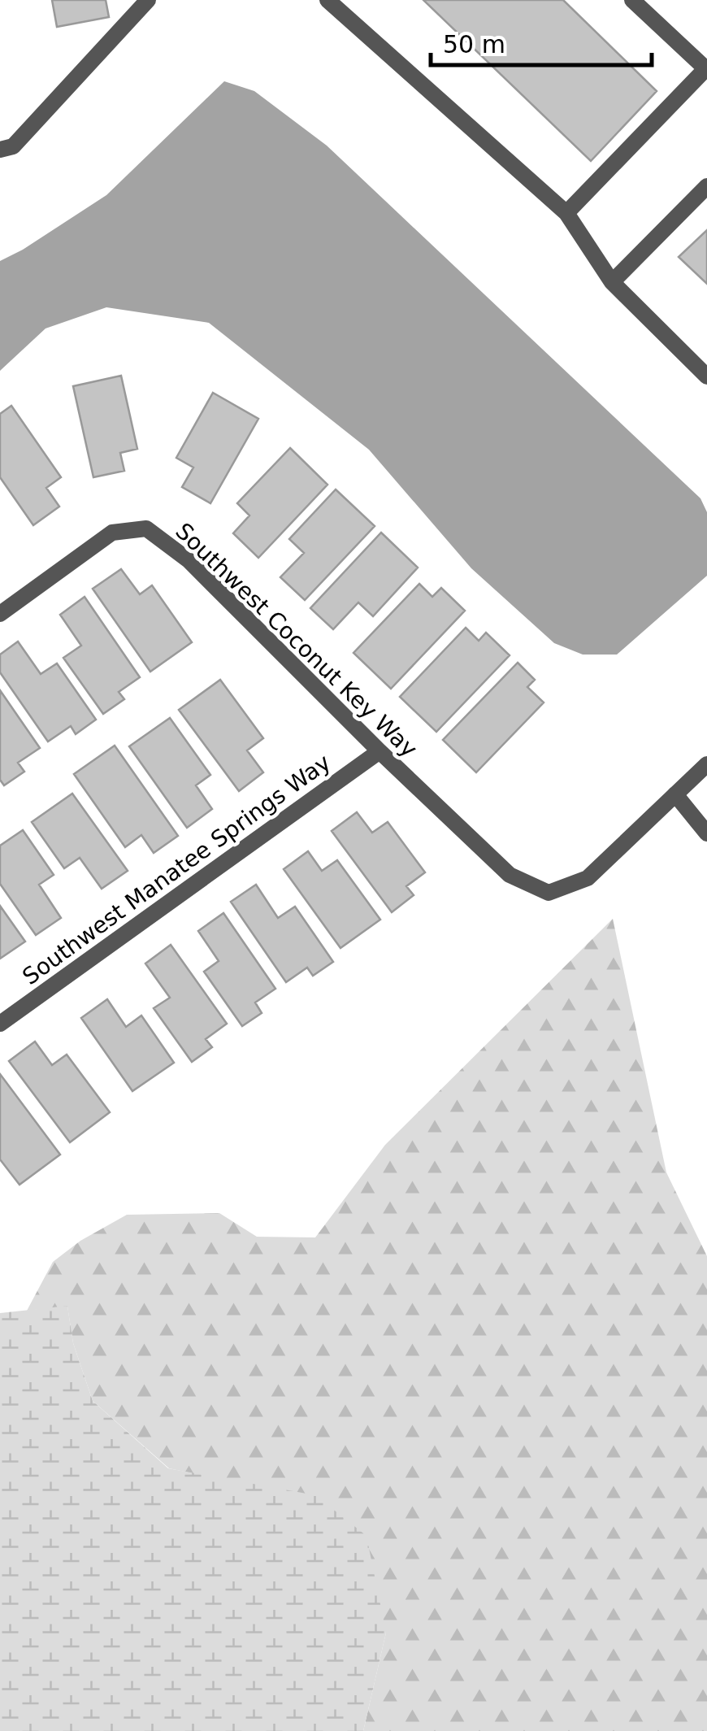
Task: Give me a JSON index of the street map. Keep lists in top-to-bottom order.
{
  "streets": {
    "street": ["Southwest Coconut Key Way", "Southwest Manatee Springs Way"]
  },
  "crossings": [
    ["Southwest Coconut Key Way", "Southwest Manatee Springs Way"]
  ],
  "scale_bar": "50 m"
}
